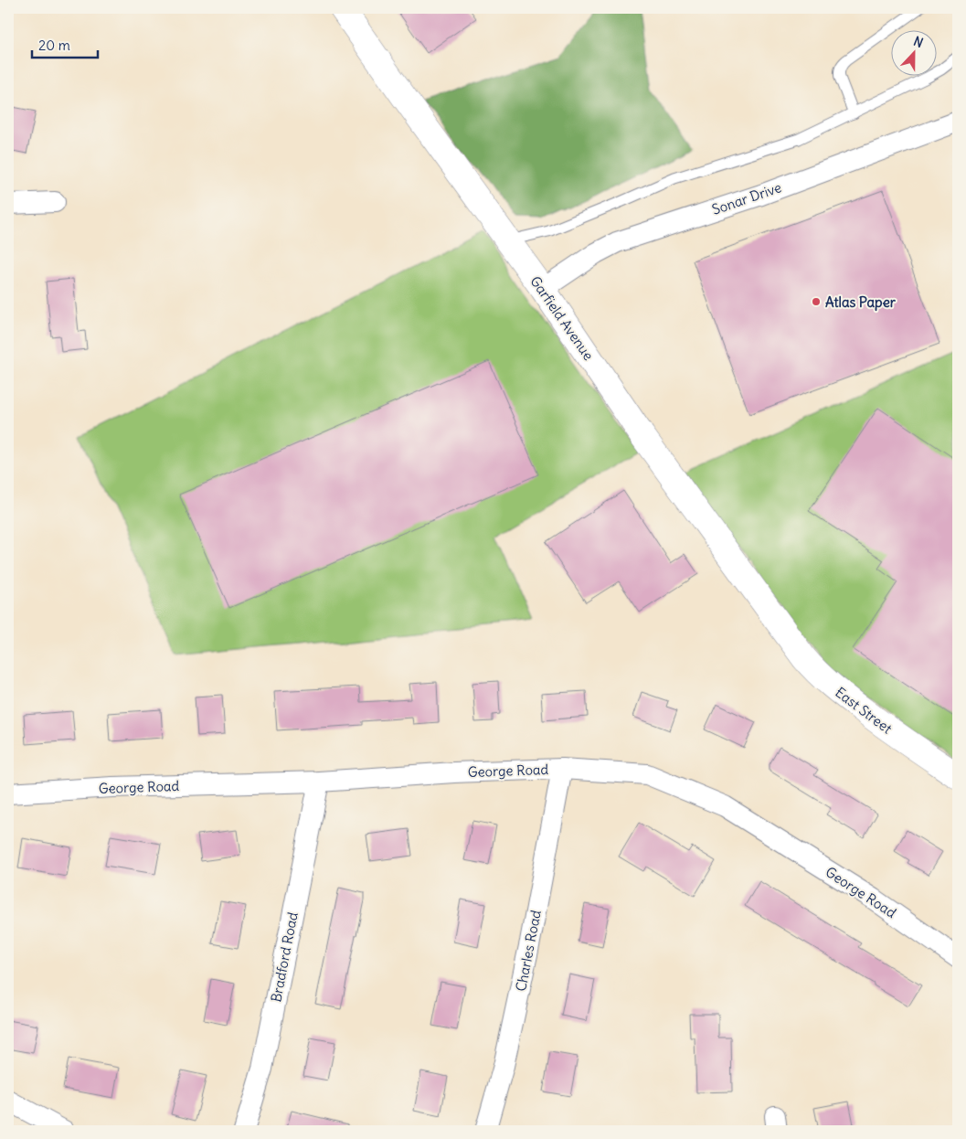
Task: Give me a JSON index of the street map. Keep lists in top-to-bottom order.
{
  "streets": {
    "street": [
      "Sonar Drive",
      "Garfield Avenue",
      "East Street",
      "George Road",
      "Charles Road",
      "Bradford Road"
    ]
  },
  "crossings": [
    ["Sonar Drive", "Garfield Avenue"],
    ["Garfield Avenue", "East Street"],
    ["George Road", "Charles Road"],
    ["George Road", "Bradford Road"]
  ],
  "places": ["Atlas Paper"],
  "scale_bar": "20 m",
  "north": "top"
}
